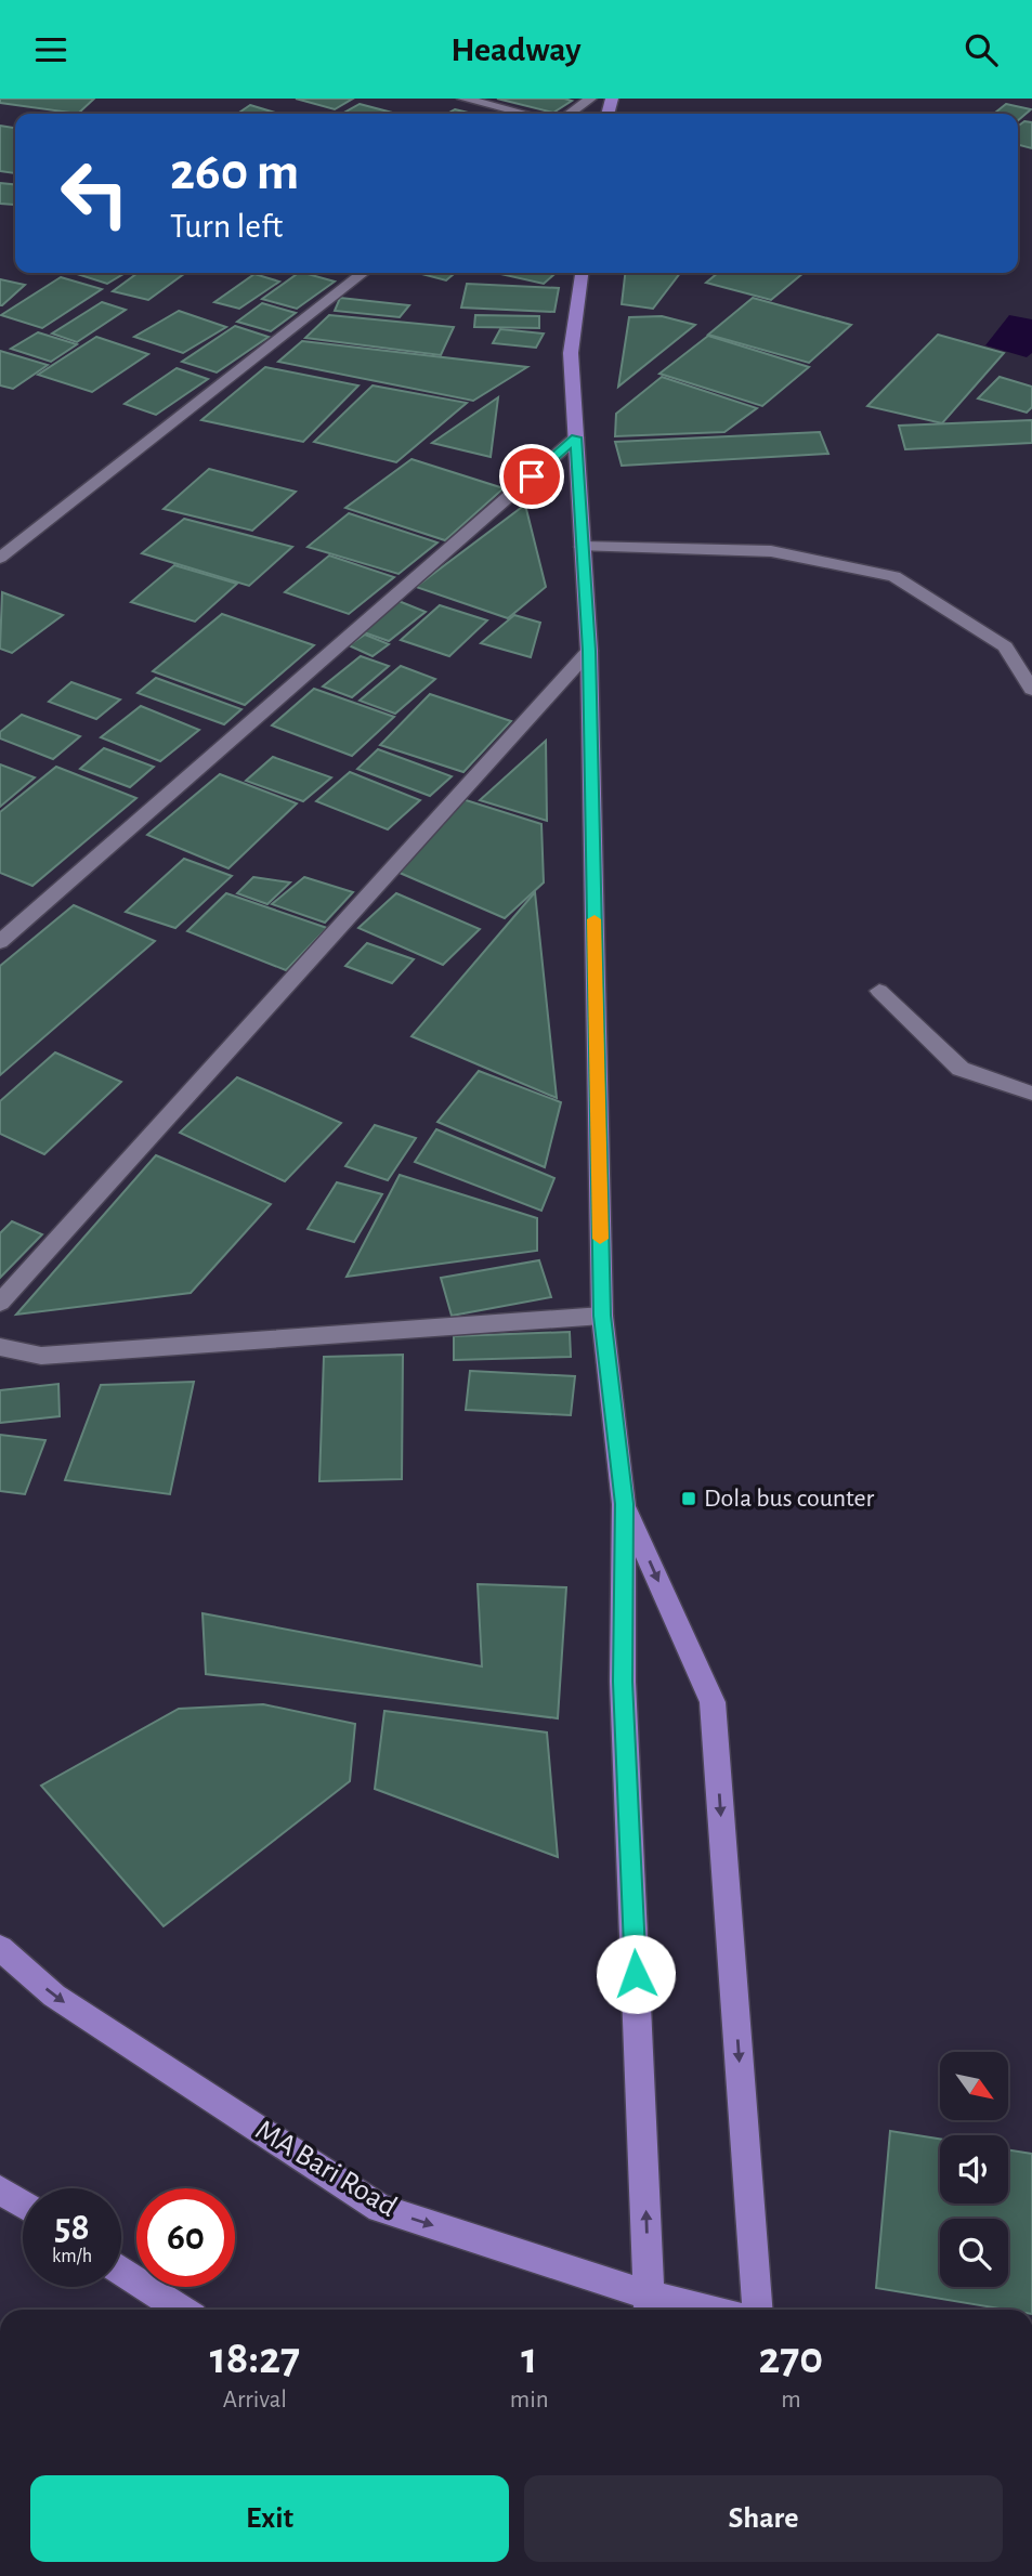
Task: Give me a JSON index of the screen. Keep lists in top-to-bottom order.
{
  "streets": {
    "main road": ["MA Bari Road"]
  },
  "one_way": ["MA Bari Road"],
  "places": {
    "transit": ["Dola bus counter"]
  },
  "north": "bottom right",
  "page": {
    "header": "Headway",
    "turn": ["260 m", "Turn left"],
    "speed": "58 km/h",
    "limit": "60",
    "eta": [
      "18:27",
      "Arrival",
      "1",
      "min",
      "270",
      "m"
    ],
    "buttons": ["Exit", "Share"]
  }
}
